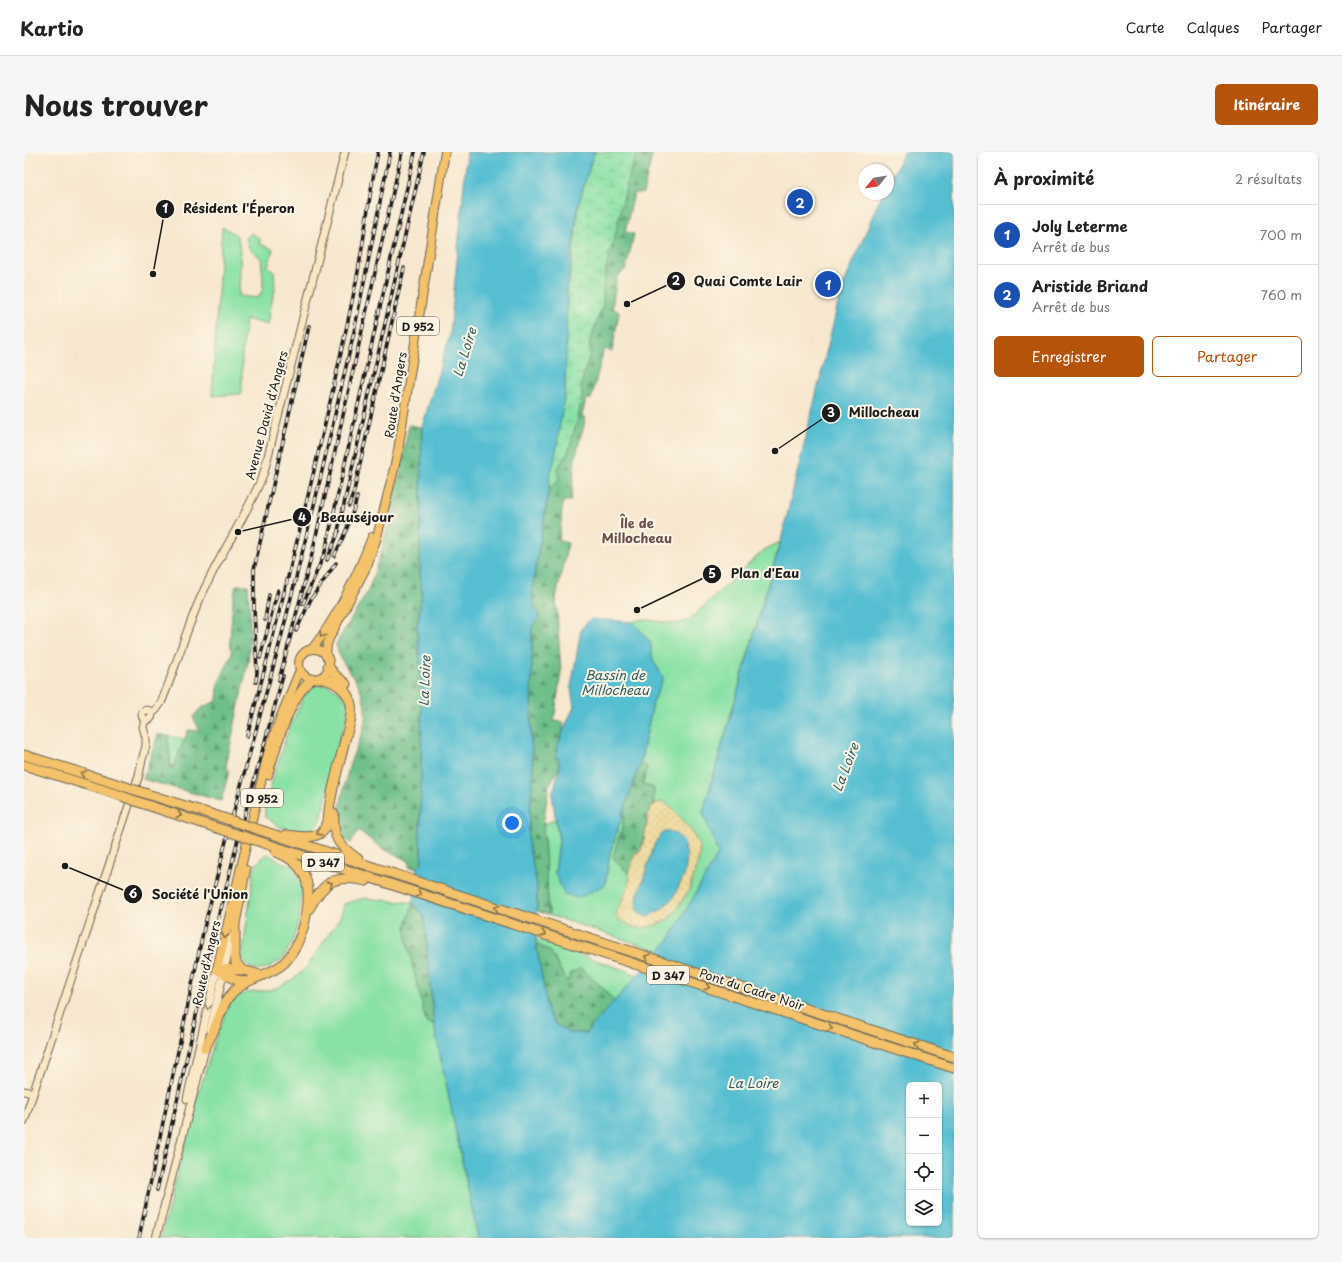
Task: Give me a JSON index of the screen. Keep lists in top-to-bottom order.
{
  "streets": {
    "highway": ["D 347", "Pont du Cadre Noir"],
    "main road": ["D 952", "Route d'Angers"],
    "street": ["Avenue David d'Angers"]
  },
  "crossings": [
    ["D 347", "Pont du Cadre Noir"]
  ],
  "districts": ["Île de Millocheau"],
  "water": ["La Loire", "Bassin de Millocheau"],
  "places": [
    "Résident l'Éperon",
    "Quai Comte Lair",
    "Millocheau",
    "Beauséjour",
    "Plan d'Eau",
    "Société l'Union"
  ],
  "north": "bottom left",
  "page": {
    "header": "Kartio",
    "nav": ["Carte", "Calques", "Partager"],
    "title": "Nous trouver",
    "buttons": [
      "Itinéraire",
      ["Enregistrer", "Partager"]
    ],
    "heading": ["À proximité", "2 résultats"],
    "pins": ["2", "1"],
    "list": [
      {
        "mark": "1",
        "name": "Joly Leterme",
        "note": "Arrêt de bus",
        "value": "700 m"
      },
      {
        "mark": "2",
        "name": "Aristide Briand",
        "note": "Arrêt de bus",
        "value": "760 m"
      }
    ],
    "map_buttons": ["+", "−"]
  }
}
